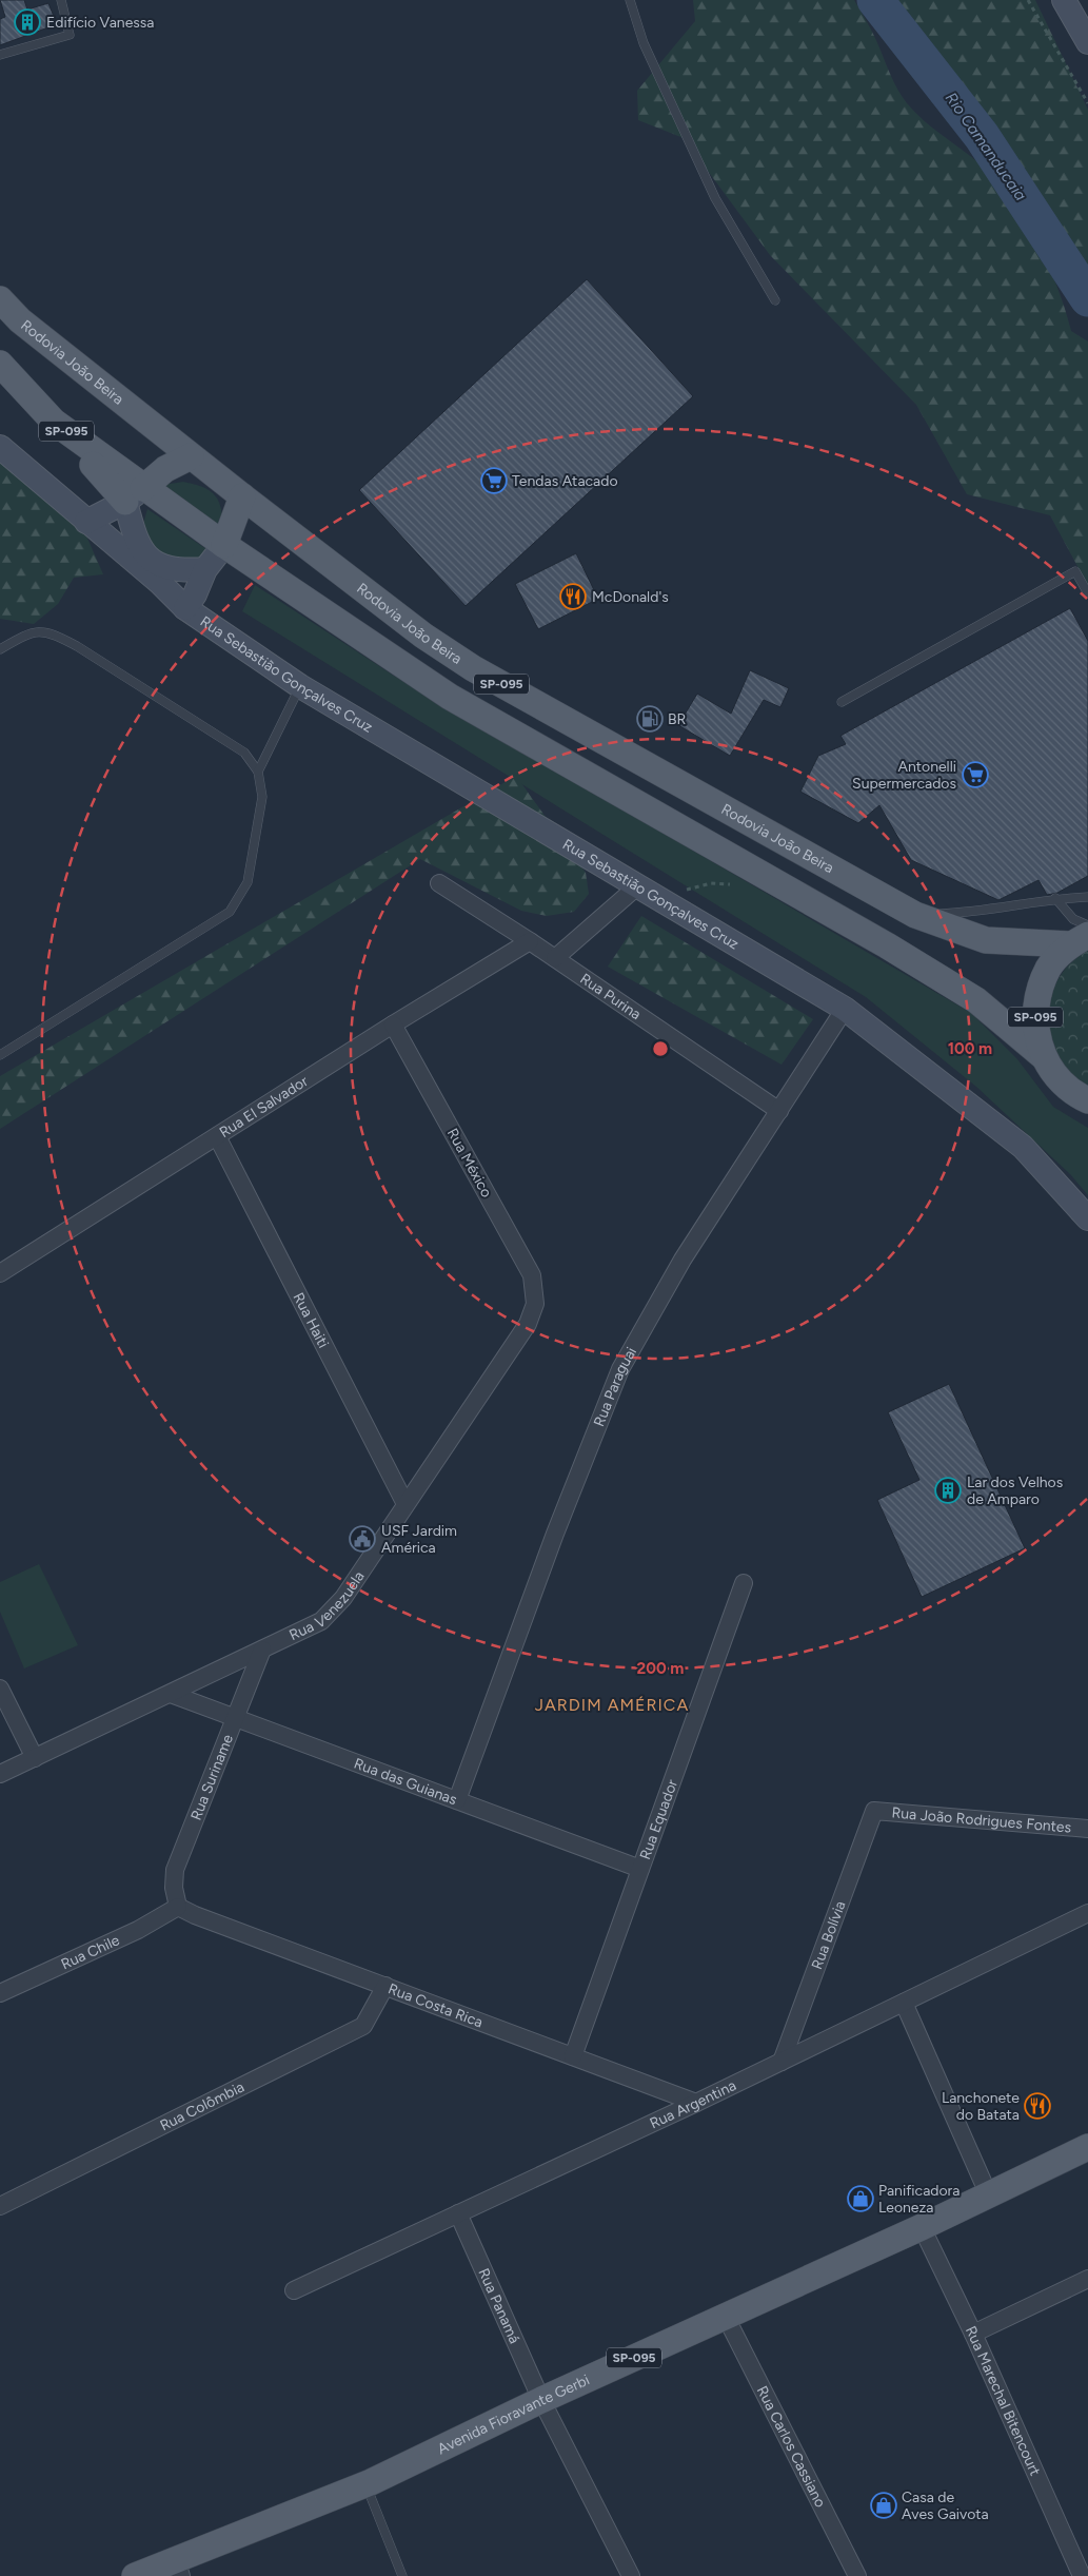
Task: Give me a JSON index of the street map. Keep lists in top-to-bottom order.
{
  "streets": {
    "main road": ["Rodovia João Beira", "SP-095", "Avenida Fioravante Gerbi"],
    "street": [
      "Rua Sebastião Gonçalves Cruz",
      "Rua Purina",
      "Rua El Salvador",
      "Rua México",
      "Rua Haiti",
      "Rua Paraguai",
      "Rua Venezuela",
      "Rua Suriname",
      "Rua das Guianas",
      "Rua Equador",
      "Rua João Rodrigues Fontes",
      "Rua Bolívia",
      "Rua Chile",
      "Rua Costa Rica",
      "Rua Argentina",
      "Rua Colômbia",
      "Rua Panamá",
      "Rua Marechal Bitencourt",
      "Rua Carlos Cassiano"
    ]
  },
  "crossings": [
    ["Rodovia João Beira", "SP-095"],
    ["Rua Sebastião Gonçalves Cruz", "Rua Paraguai"],
    ["Rua Purina", "Rua El Salvador"],
    ["Rua Purina", "Rua Paraguai"],
    ["Rua El Salvador", "Rua México"],
    ["Rua El Salvador", "Rua Haiti"],
    ["Rua México", "Rua Venezuela"],
    ["Rua Haiti", "Rua Venezuela"],
    ["Rua Paraguai", "Rua das Guianas"],
    ["Rua Venezuela", "Rua Suriname"],
    ["Rua Venezuela", "Rua das Guianas"],
    ["Rua Suriname", "Rua das Guianas"],
    ["Rua Suriname", "Rua Chile"],
    ["Rua Suriname", "Rua Costa Rica"],
    ["Rua das Guianas", "Rua Equador"],
    ["Rua Equador", "Rua Costa Rica"],
    ["Rua João Rodrigues Fontes", "Rua Bolívia"],
    ["Rua Bolívia", "Rua Argentina"],
    ["Rua Chile", "Rua Costa Rica"],
    ["Rua Costa Rica", "Rua Argentina"],
    ["Rua Costa Rica", "Rua Colômbia"],
    ["Rua Argentina", "Rua Panamá"],
    ["Rua Panamá", "Avenida Fioravante Gerbi"],
    ["Rua Marechal Bitencourt", "Avenida Fioravante Gerbi"],
    ["Avenida Fioravante Gerbi", "Rua Carlos Cassiano"]
  ],
  "districts": ["JARDIM AMÉRICA"],
  "water": ["Rio Camanducaia"],
  "places": {
    "building": ["Edifício Vanessa", "Lar dos Velhos de Amparo"],
    "supermarket": ["Tendas Atacado", "Antonelli Supermercados"],
    "restaurant": ["McDonald's", "Lanchonete do Batata"],
    "fuel station": ["BR"],
    "public building": ["USF Jardim América"],
    "shop": ["Panificadora Leoneza", "Casa de Aves Gaivota"]
  },
  "rings": ["100 m", "200 m"]
}
